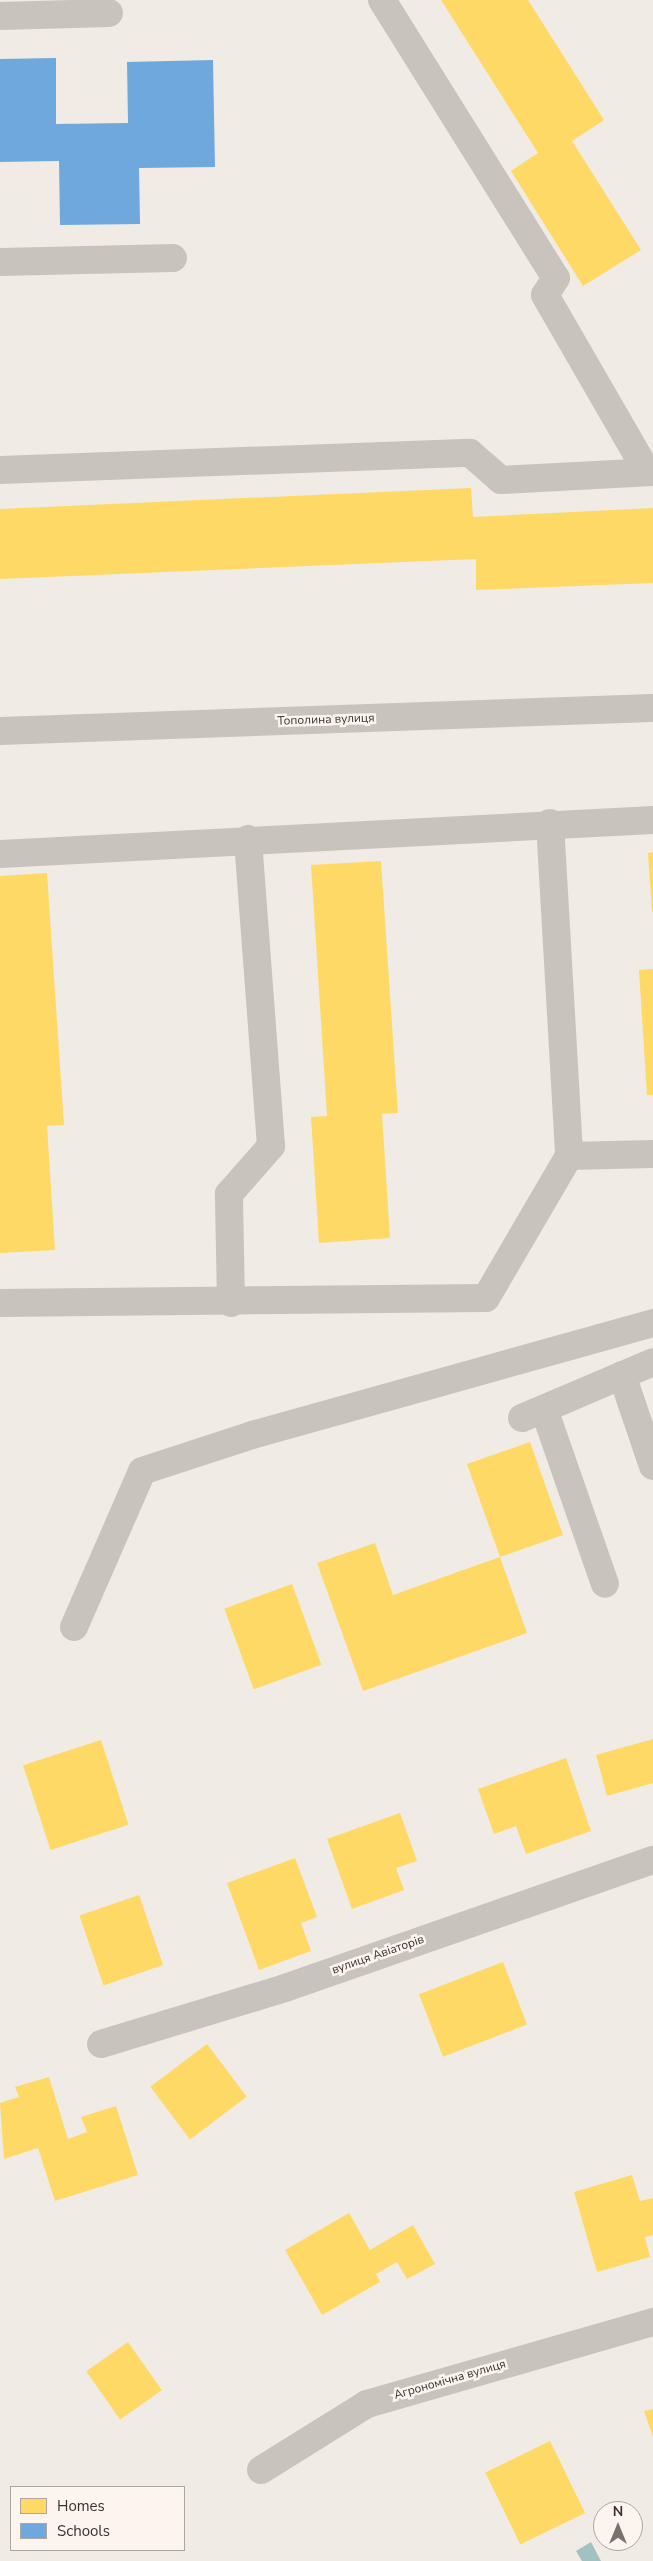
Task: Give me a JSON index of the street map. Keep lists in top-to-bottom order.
{
  "streets": {
    "street": ["Тополина вулиця", "вулиця Авіаторів", "Агрономічна вулиця"]
  },
  "legend": ["Homes", "Schools"],
  "north": "top"
}
